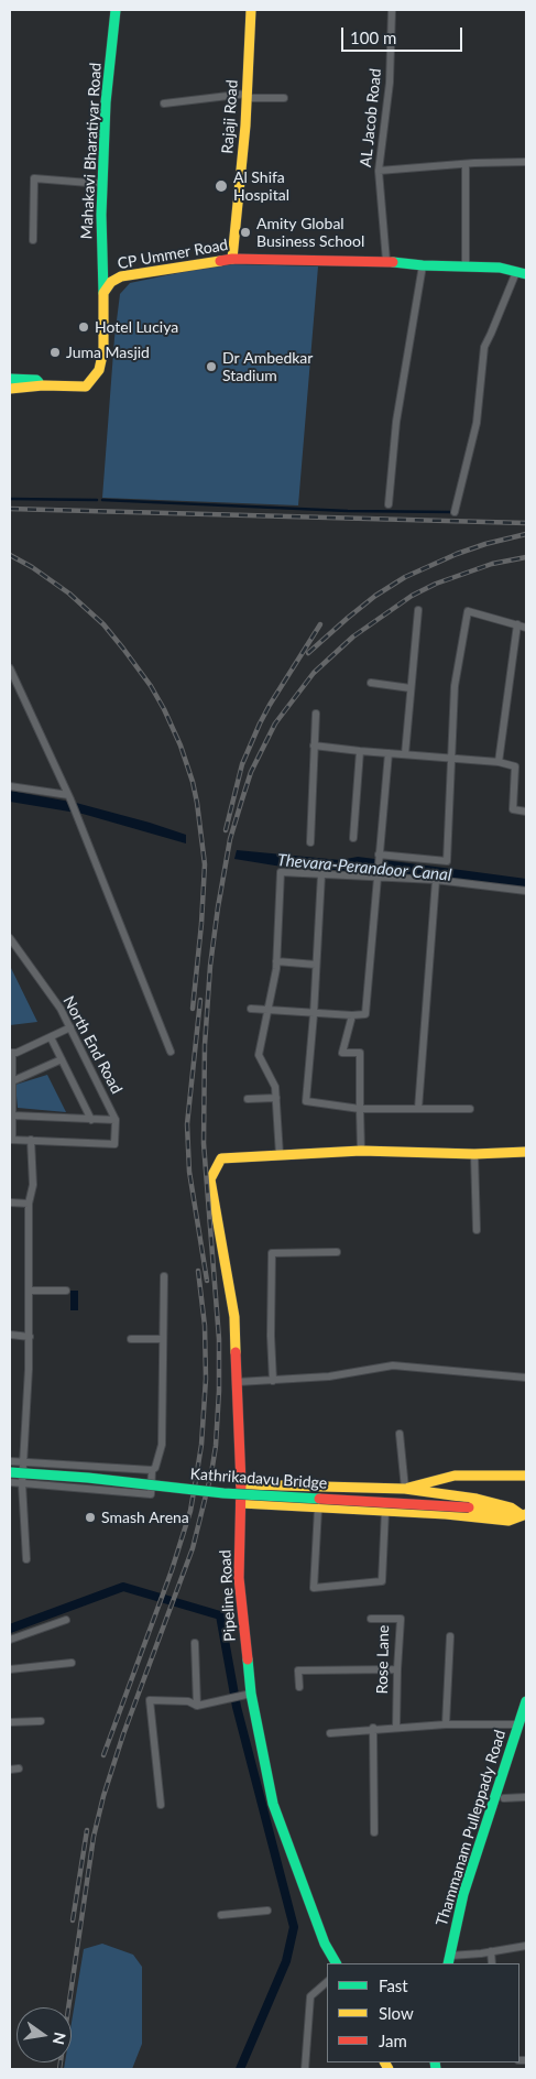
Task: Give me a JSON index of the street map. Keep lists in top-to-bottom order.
{
  "streets": {
    "street": [
      "Rajaji Road",
      "AL Jacob Road",
      "Mahakavi Bharatiyar Road",
      "CP Ummer Road",
      "North End Road",
      "Kathrikadavu Bridge",
      "Pipeline Road",
      "Rose Lane",
      "Thammanam Pulleppady Road"
    ]
  },
  "crossings": [
    ["Rajaji Road", "CP Ummer Road"],
    ["AL Jacob Road", "CP Ummer Road"],
    ["Mahakavi Bharatiyar Road", "CP Ummer Road"]
  ],
  "water": ["Thevara-Perandoor Canal"],
  "places": [
    "Al Shifa Hospital",
    "Amity Global Business School",
    "Hotel Luciya",
    "Juma Masjid",
    "Dr Ambedkar Stadium",
    "Smash Arena"
  ],
  "legend": ["Fast", "Slow", "Jam"],
  "scale_bar": "100 m",
  "north": "right"
}
